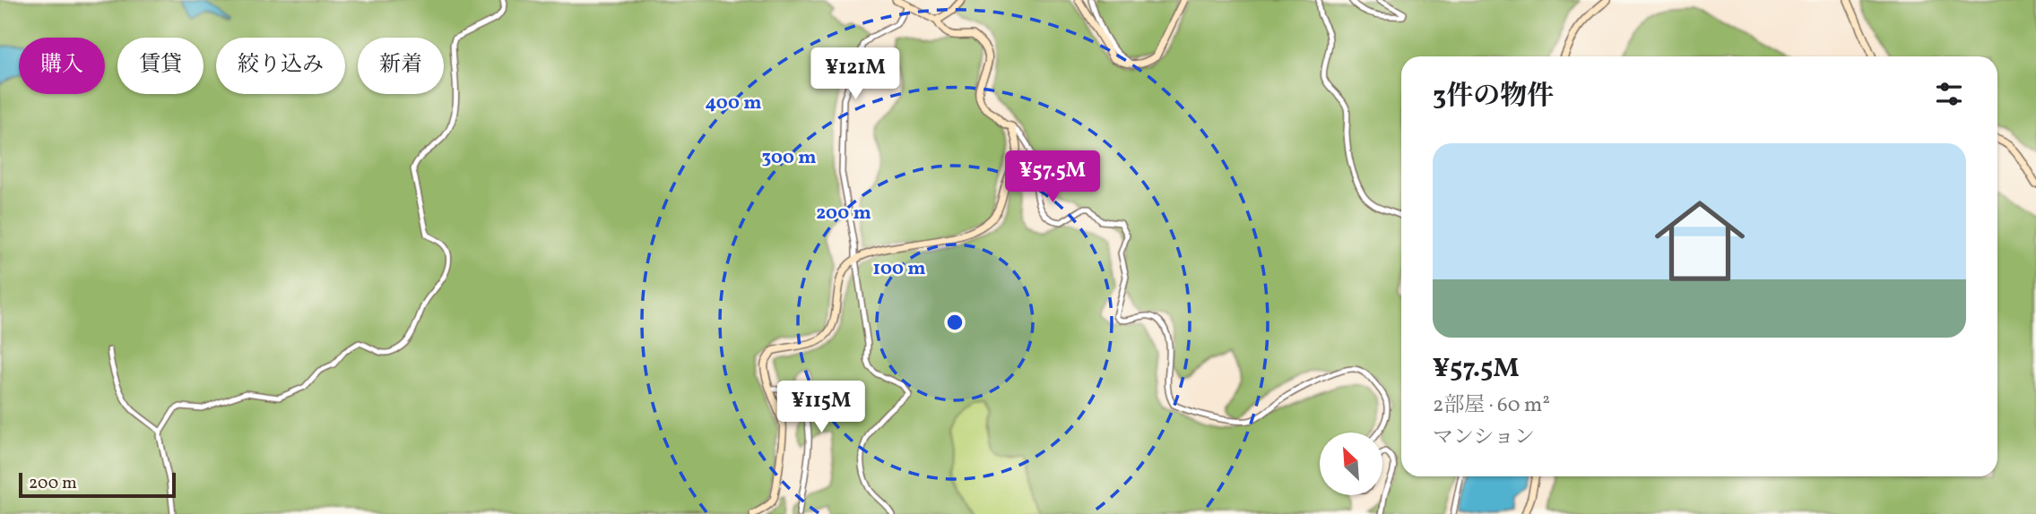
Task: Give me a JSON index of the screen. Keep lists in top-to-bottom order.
{
  "scale_bar": "200 m",
  "north": "top left",
  "page": {
    "chip": [
      "購入",
      "賃貸",
      "絞り込み",
      "新着"
    ],
    "price": ["¥121M", "¥57.5M", "¥115M"],
    "heading": "3件の物件",
    "list": [
      {
        "name": "¥57.5M",
        "note": "2部屋 · 60 m² · マンション"
      }
    ],
    "scale": "200 m"
  },
  "rings": [
    "400 m",
    "300 m",
    "200 m",
    "100 m"
  ]
}
